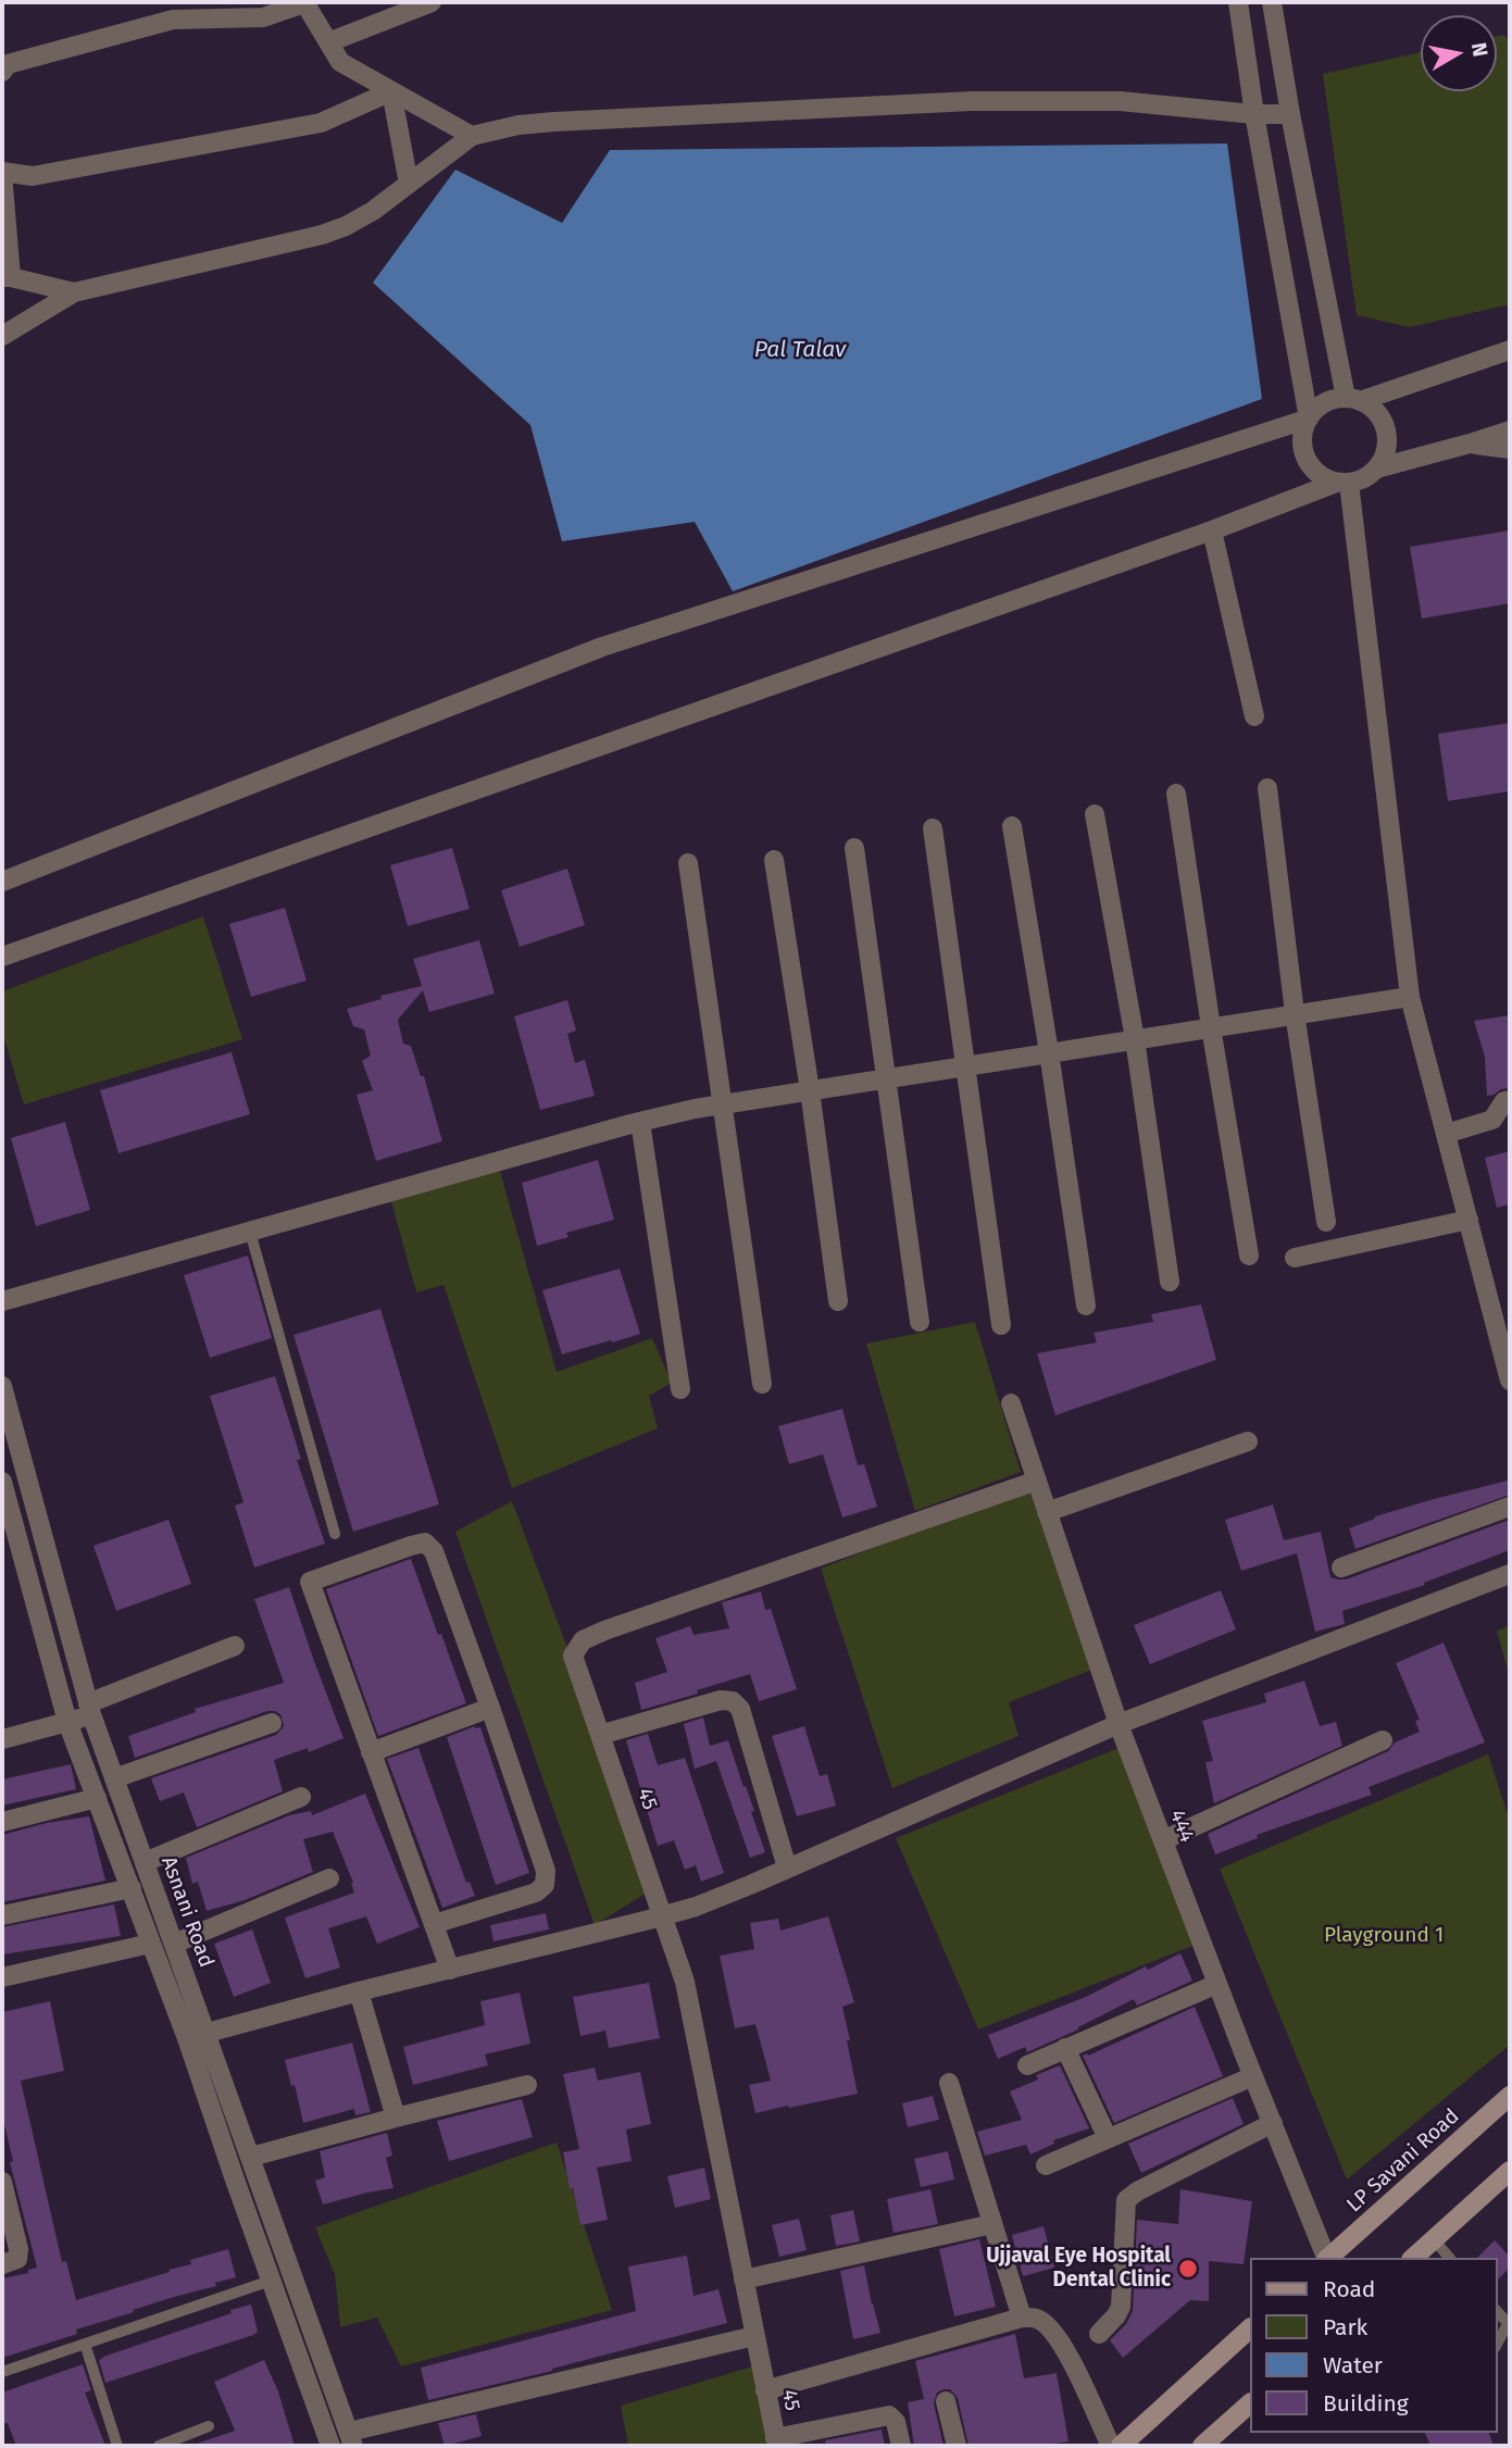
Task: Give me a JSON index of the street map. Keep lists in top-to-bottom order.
{
  "streets": {
    "main road": ["LP Savani Road"],
    "street": ["45", "444", "Asnani Road"]
  },
  "crossings": [
    ["45", "444"]
  ],
  "water": ["Pal Talav"],
  "parks": ["Playground 1"],
  "places": ["Ujjaval Eye Hospital Dental Clinic"],
  "legend": [
    "Road",
    "Park",
    "Water",
    "Building"
  ],
  "north": "right"
}
